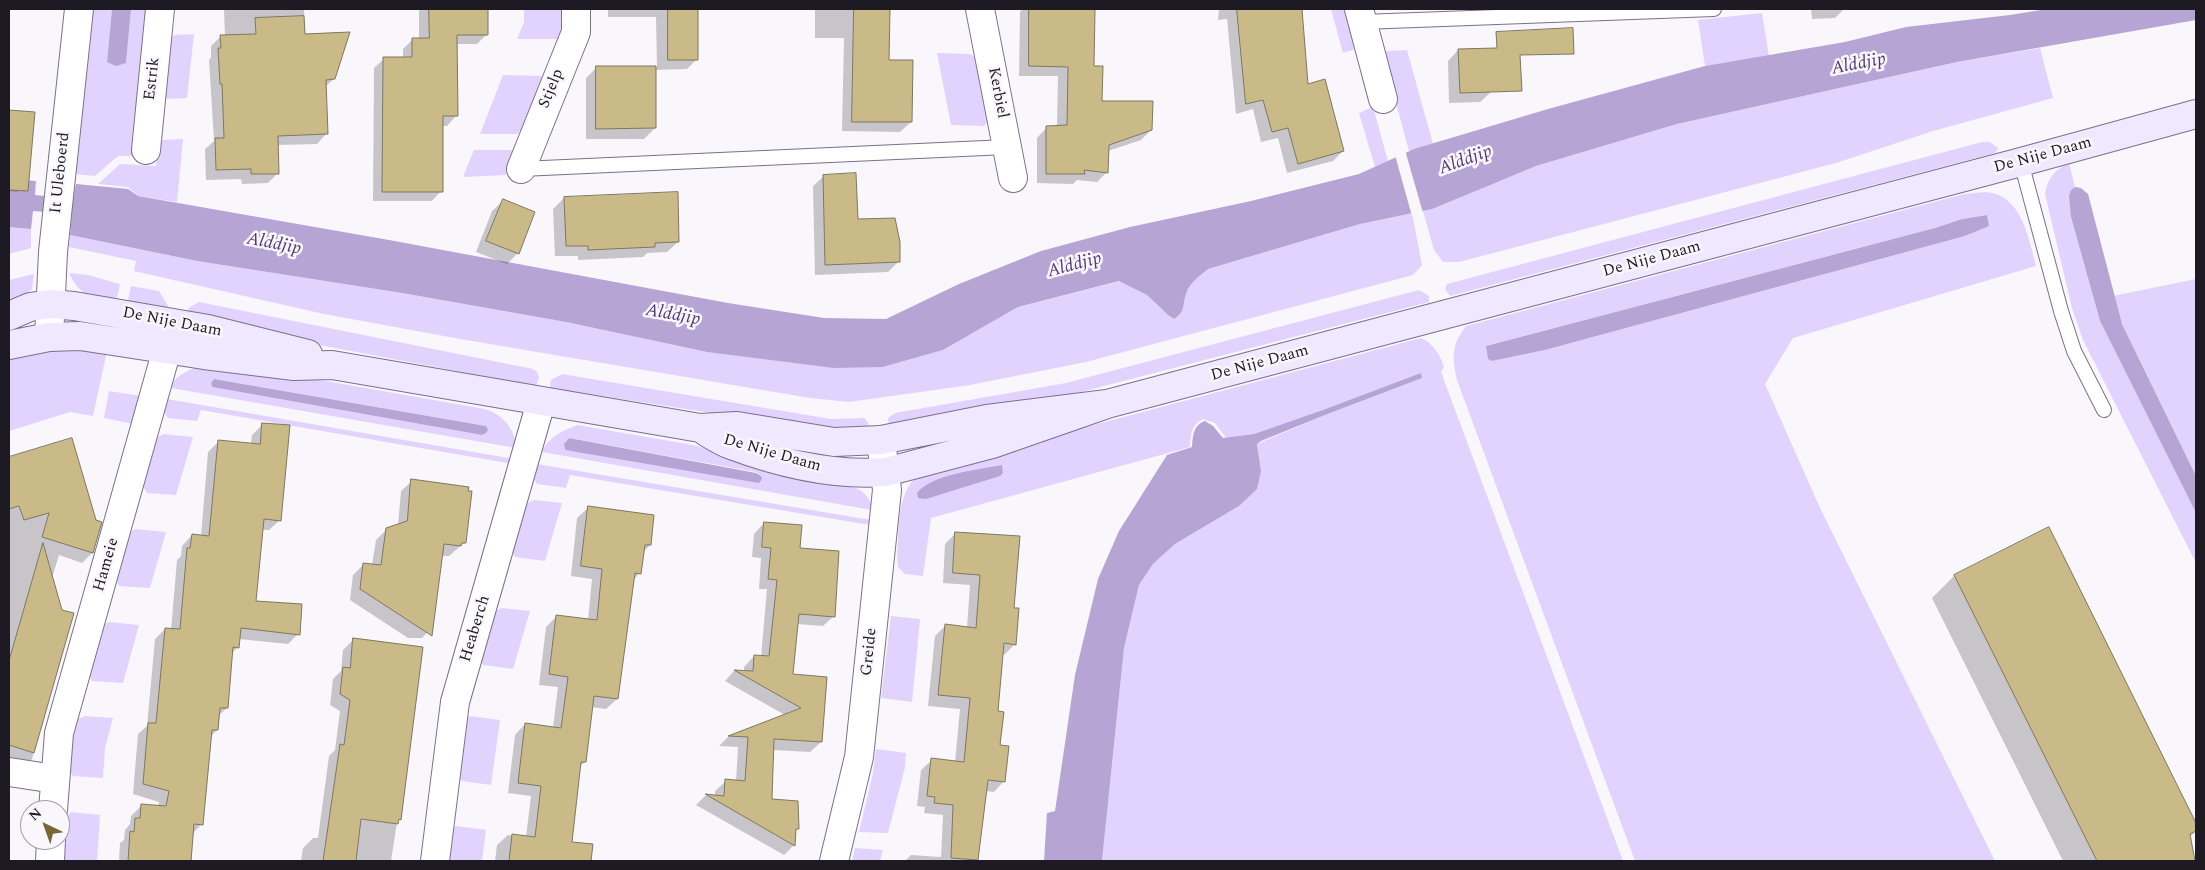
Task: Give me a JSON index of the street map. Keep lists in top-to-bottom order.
{
  "streets": {
    "street": [
      "Estrik",
      "Stjelp",
      "Kerbiel",
      "De Nije Daam",
      "It Uleboerd",
      "Hameie",
      "Heaberch",
      "Greide"
    ]
  },
  "crossings": [
    ["De Nije Daam", "It Uleboerd"],
    ["De Nije Daam", "Hameie"],
    ["De Nije Daam", "Heaberch"],
    ["De Nije Daam", "Greide"]
  ],
  "water": ["Alddjip"],
  "north": "top left"
}
